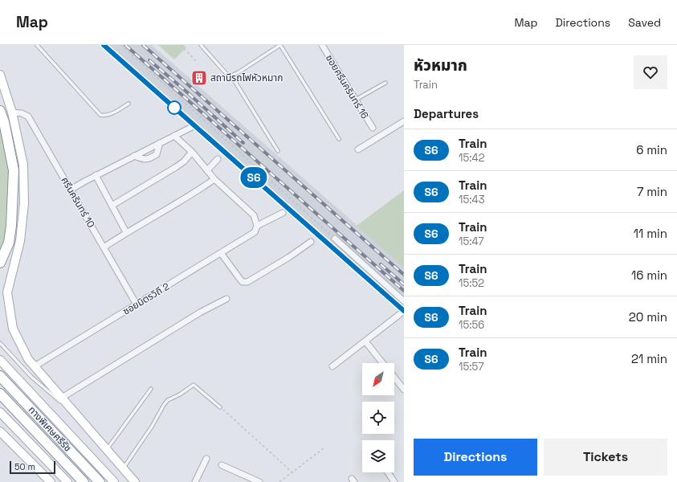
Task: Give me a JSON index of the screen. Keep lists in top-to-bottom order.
{
  "streets": {
    "highway": ["ทางพิเศษศรีรัช"],
    "street": ["ซอยศรีนครินทร์ 16", "ศรีนครินทร์ 10", "ซอยมิตรวิถี 2"]
  },
  "crossings": [
    ["ศรีนครินทร์ 10", "ซอยมิตรวิถี 2"]
  ],
  "places": {
    "building": ["สถานีรถไฟหัวหมาก"]
  },
  "scale_bar": "50 m",
  "north": "bottom left",
  "page": {
    "header": "Map",
    "nav": ["Map", "Directions", "Saved"],
    "on_map": "S6",
    "heading": [
      ["หัวหมาก", "Train"],
      "Departures"
    ],
    "list": [
      {
        "mark": "S6",
        "name": "Train",
        "note": "15:42",
        "value": "6 min"
      },
      {
        "mark": "S6",
        "name": "Train",
        "note": "15:43",
        "value": "7 min"
      },
      {
        "mark": "S6",
        "name": "Train",
        "note": "15:47",
        "value": "11 min"
      },
      {
        "mark": "S6",
        "name": "Train",
        "note": "15:52",
        "value": "16 min"
      },
      {
        "mark": "S6",
        "name": "Train",
        "note": "15:56",
        "value": "20 min"
      },
      {
        "mark": "S6",
        "name": "Train",
        "note": "15:57",
        "value": "21 min"
      }
    ],
    "buttons": ["Directions", "Tickets"],
    "scale": "50 m"
  }
}
